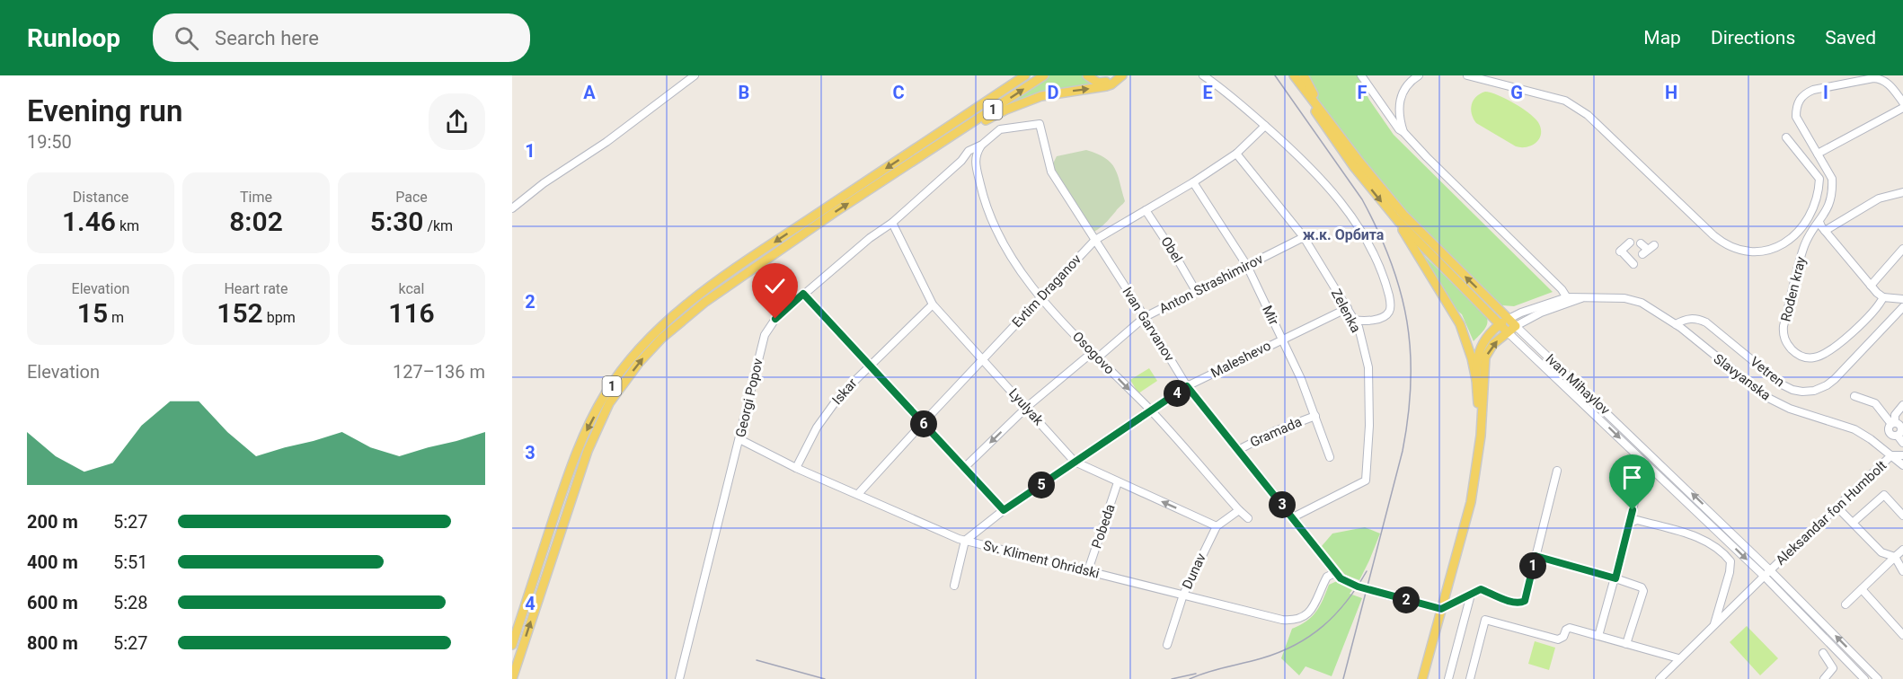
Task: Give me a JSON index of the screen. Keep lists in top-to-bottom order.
{
  "streets": {
    "main road": ["1", "Ivan Mihaylov"],
    "street": [
      "Obel",
      "Anton Strashimirov",
      "Roden kray",
      "Evtim Draganov",
      "Zelenka",
      "Mir",
      "Ivan Garvanov",
      "Osogovo",
      "Maleshevo",
      "Vetren",
      "Slavyanska",
      "Iskar",
      "Georgi Popov",
      "Lyulyak",
      "Gramada",
      "Aleksandar fon Humbolt",
      "Pobeda",
      "Sv. Kliment Ohridski",
      "Dunav"
    ]
  },
  "crossings": [
    ["Obel", "Anton Strashimirov"],
    ["Obel", "Evtim Draganov"],
    ["Anton Strashimirov", "Zelenka"],
    ["Anton Strashimirov", "Mir"],
    ["Anton Strashimirov", "Ivan Garvanov"],
    ["Anton Strashimirov", "Osogovo"],
    ["Anton Strashimirov", "Lyulyak"],
    ["Evtim Draganov", "Zelenka"],
    ["Evtim Draganov", "Mir"],
    ["Evtim Draganov", "Ivan Garvanov"],
    ["Evtim Draganov", "Osogovo"],
    ["Evtim Draganov", "Lyulyak"],
    ["Evtim Draganov", "Sv. Kliment Ohridski"],
    ["Zelenka", "Ivan Garvanov"],
    ["Zelenka", "Maleshevo"],
    ["Mir", "Maleshevo"],
    ["Mir", "Gramada"],
    ["Ivan Garvanov", "Maleshevo"],
    ["Ivan Garvanov", "Georgi Popov"],
    ["Ivan Garvanov", "Gramada"],
    ["Ivan Garvanov", "Sv. Kliment Ohridski"],
    ["Osogovo", "Maleshevo"],
    ["Osogovo", "Dunav"],
    ["Maleshevo", "Lyulyak"],
    ["Maleshevo", "Sv. Kliment Ohridski"],
    ["Vetren", "Slavyanska"],
    ["Slavyanska", "Ivan Mihaylov"],
    ["Slavyanska", "Aleksandar fon Humbolt"],
    ["Ivan Mihaylov", "Aleksandar fon Humbolt"],
    ["Iskar", "Lyulyak"],
    ["Iskar", "Sv. Kliment Ohridski"],
    ["Georgi Popov", "Lyulyak"],
    ["Georgi Popov", "Sv. Kliment Ohridski"],
    ["Lyulyak", "Pobeda"],
    ["Lyulyak", "Dunav"],
    ["Pobeda", "Sv. Kliment Ohridski"],
    ["Sv. Kliment Ohridski", "Dunav"]
  ],
  "districts": ["ж.к. Орбита"],
  "page": {
    "header": "Runloop",
    "search": "Search here",
    "nav": ["Map", "Directions", "Saved"],
    "heading": ["Evening run", "19:50"],
    "stats": [
      ["Distance", "1.46 km"],
      ["Time", "8:02"],
      ["Pace", "5:30 /km"],
      ["Elevation", "15 m"],
      ["Heart rate", "152 bpm"],
      ["kcal", "116"]
    ],
    "chart": ["Elevation", "127–136 m"],
    "pins": [
      "4",
      "6",
      "5",
      "3",
      "1",
      "2"
    ],
    "list": [
      {
        "name": "200 m",
        "note": "5:27"
      },
      {
        "name": "400 m",
        "note": "5:51"
      },
      {
        "name": "600 m",
        "note": "5:28"
      },
      {
        "name": "800 m",
        "note": "5:27"
      }
    ]
  },
  "grid": {
    "columns": [
      "A",
      "B",
      "C",
      "D",
      "E",
      "F",
      "G",
      "H",
      "I"
    ],
    "rows": [
      "1",
      "2",
      "3",
      "4"
    ]
  }
}
